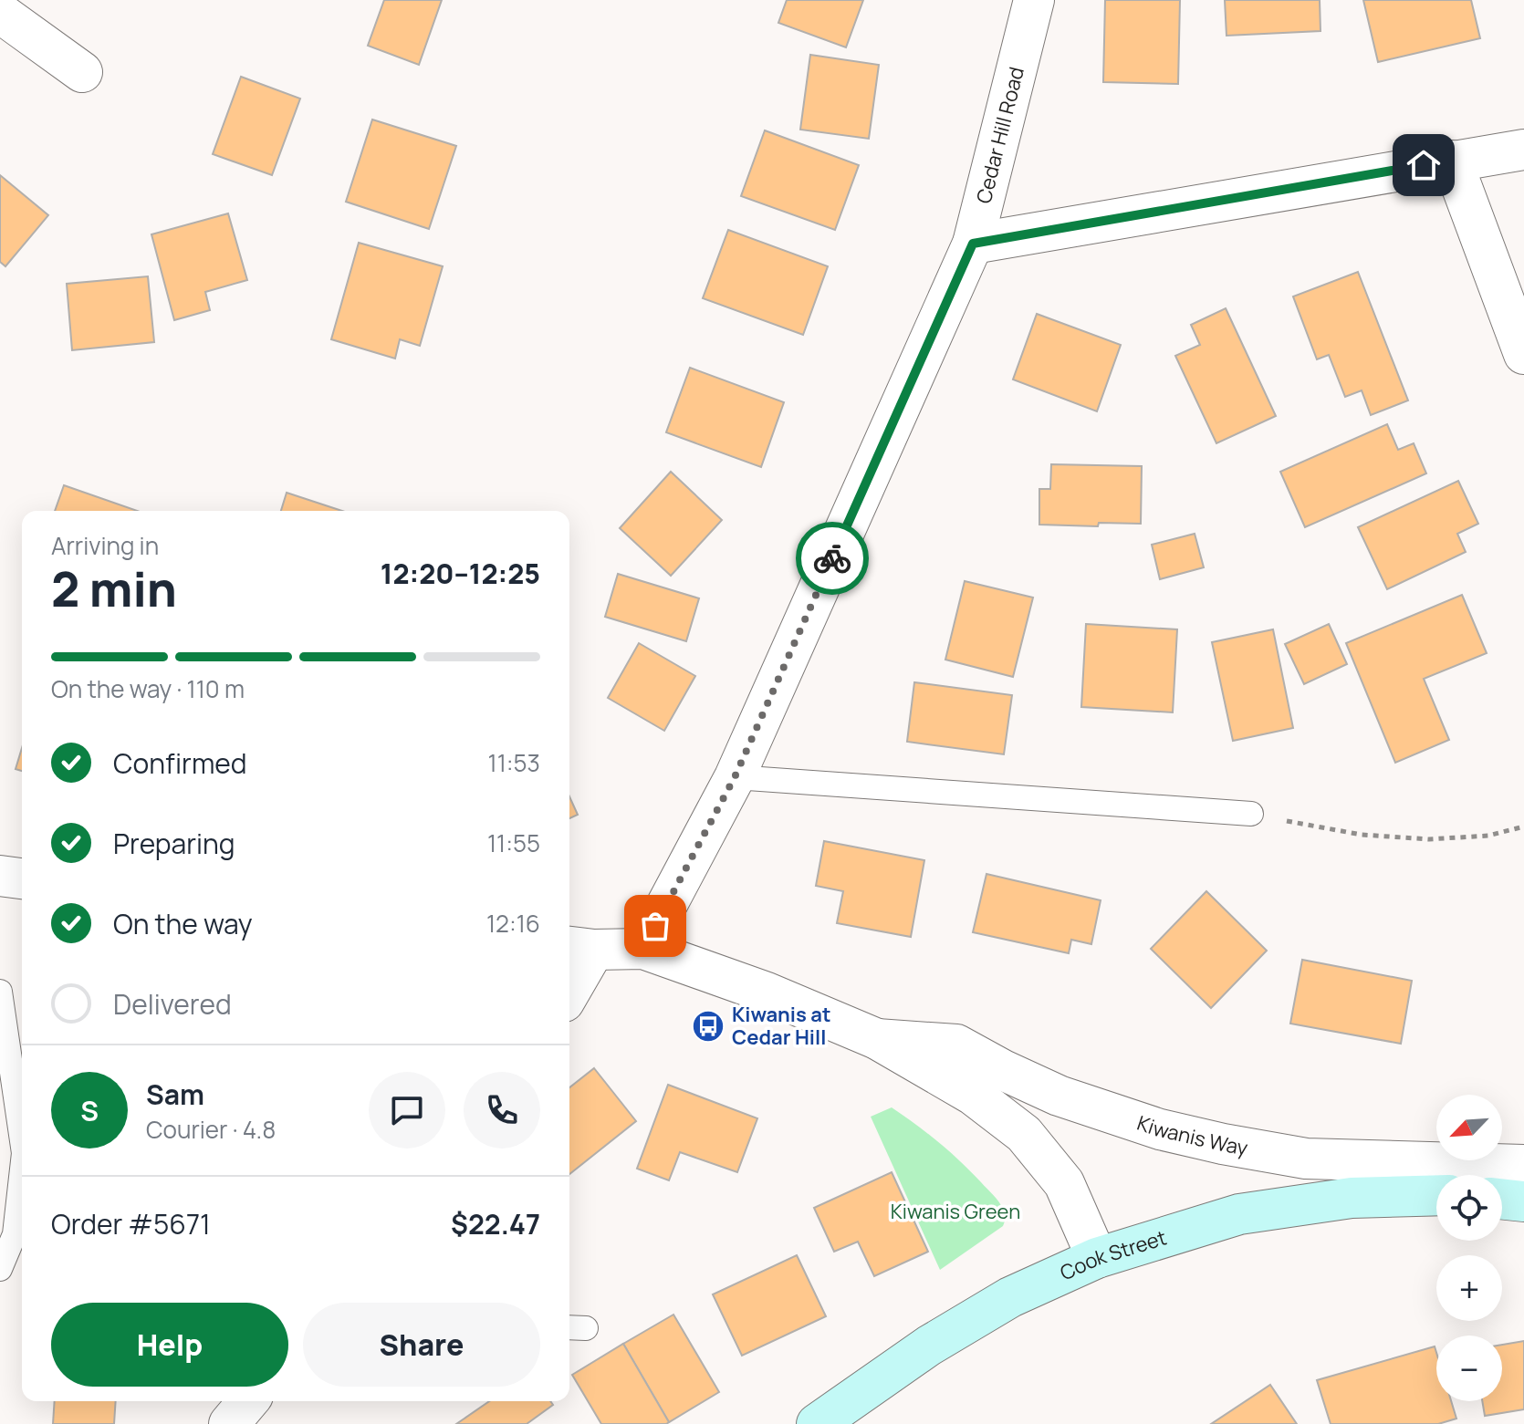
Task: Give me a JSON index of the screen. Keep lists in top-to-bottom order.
{
  "streets": {
    "main road": ["Cook Street"],
    "street": ["Cedar Hill Road", "Kiwanis Way"]
  },
  "crossings": [
    ["Cedar Hill Road", "Kiwanis Way"],
    ["Kiwanis Way", "Cook Street"]
  ],
  "parks": ["Kiwanis Green"],
  "places": {
    "bus stop": ["Kiwanis at Cedar Hill"]
  },
  "north": "bottom left",
  "page": {
    "heading": ["2 min", "Arriving in", "12:20–12:25"],
    "panel": [
      "Sam",
      "Courier · 4.8",
      "Order #5671",
      "$22.47"
    ],
    "bar": "On the way · 110 m",
    "list": [
      ["Confirmed", "11:53"],
      ["Preparing", "11:55"],
      ["On the way", "12:16"],
      "Delivered"
    ],
    "round": "S",
    "map_buttons": ["+", "−"],
    "buttons": ["Help", "Share"]
  }
}
